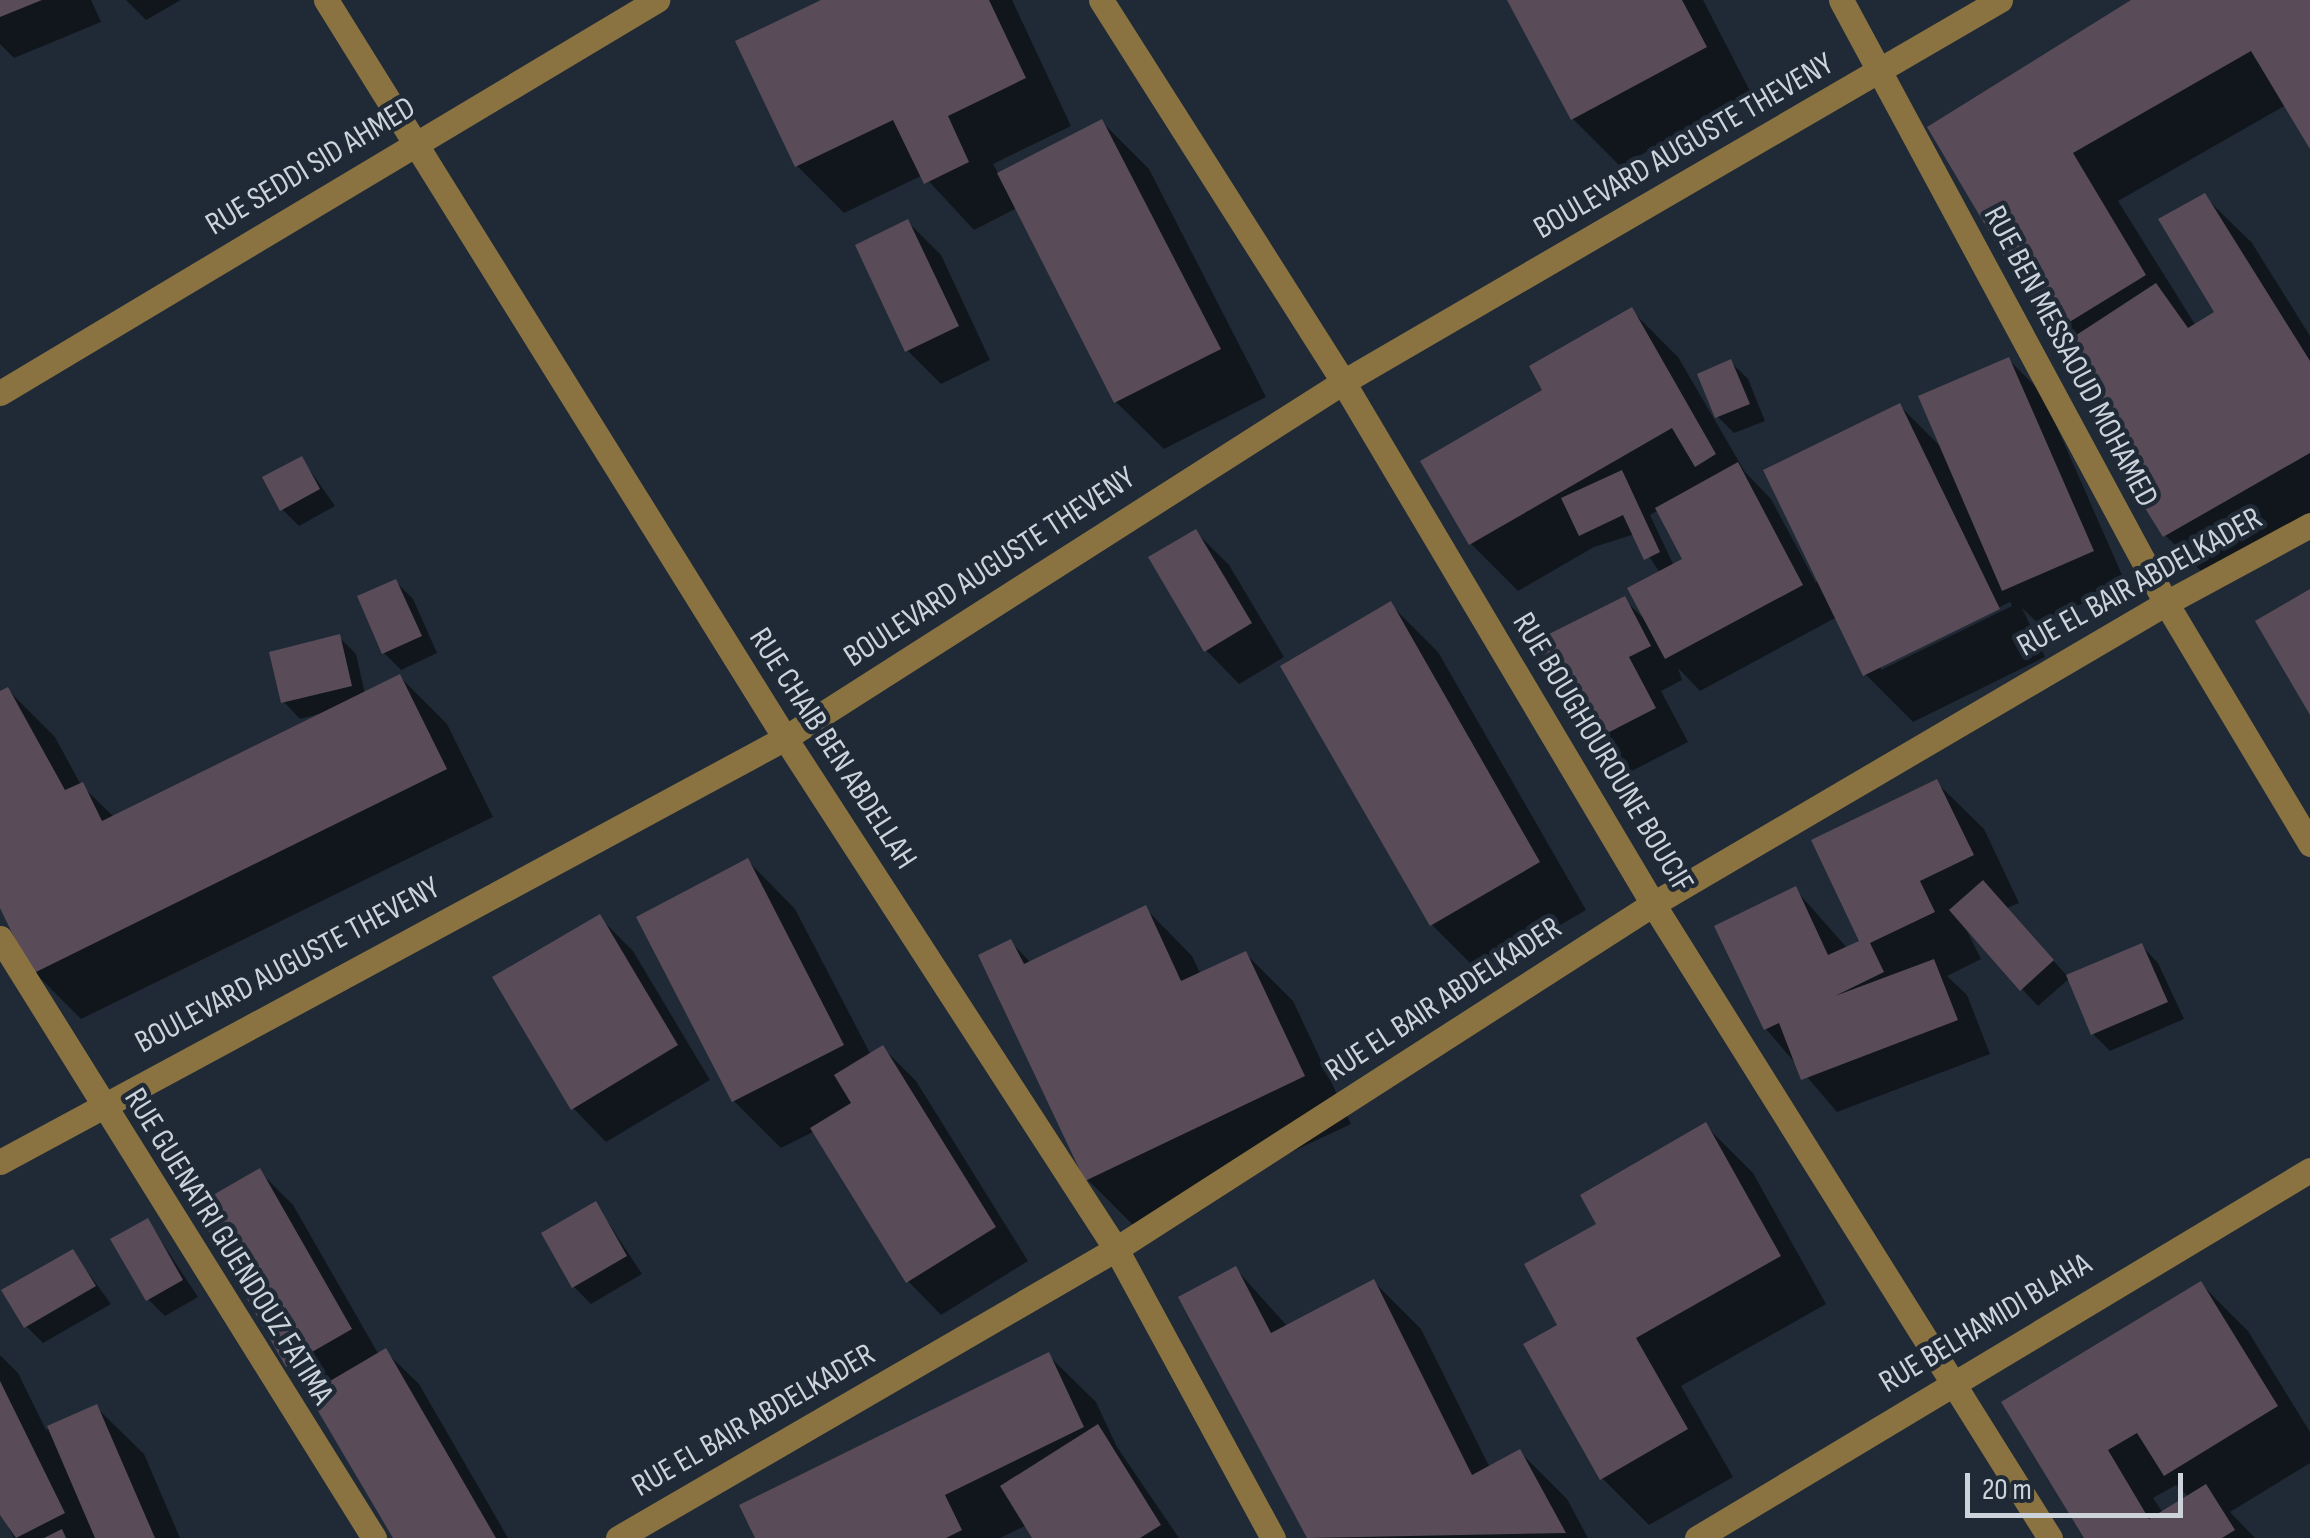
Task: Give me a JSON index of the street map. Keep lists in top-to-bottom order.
{
  "streets": {
    "street": [
      "BOULEVARD AUGUSTE THEVENY",
      "RUE SEDDI SID AHMED",
      "RUE BEN MESSAOUD MOHAMED",
      "RUE EL BAIR ABDELKADER",
      "RUE CHAIB BEN ABDELLAH",
      "RUE BOUGHOUROUNE BOUCIF",
      "RUE GUENATRI GUENDOUZ FATIMA",
      "RUE BELHAMIDI BLAHA"
    ]
  },
  "crossings": [
    ["BOULEVARD AUGUSTE THEVENY", "RUE BEN MESSAOUD MOHAMED"],
    ["BOULEVARD AUGUSTE THEVENY", "RUE CHAIB BEN ABDELLAH"],
    ["BOULEVARD AUGUSTE THEVENY", "RUE BOUGHOUROUNE BOUCIF"],
    ["BOULEVARD AUGUSTE THEVENY", "RUE GUENATRI GUENDOUZ FATIMA"],
    ["RUE SEDDI SID AHMED", "RUE CHAIB BEN ABDELLAH"],
    ["RUE BEN MESSAOUD MOHAMED", "RUE EL BAIR ABDELKADER"],
    ["RUE EL BAIR ABDELKADER", "RUE CHAIB BEN ABDELLAH"],
    ["RUE EL BAIR ABDELKADER", "RUE BOUGHOUROUNE BOUCIF"],
    ["RUE BOUGHOUROUNE BOUCIF", "RUE BELHAMIDI BLAHA"]
  ],
  "scale_bar": "20 m"
}
